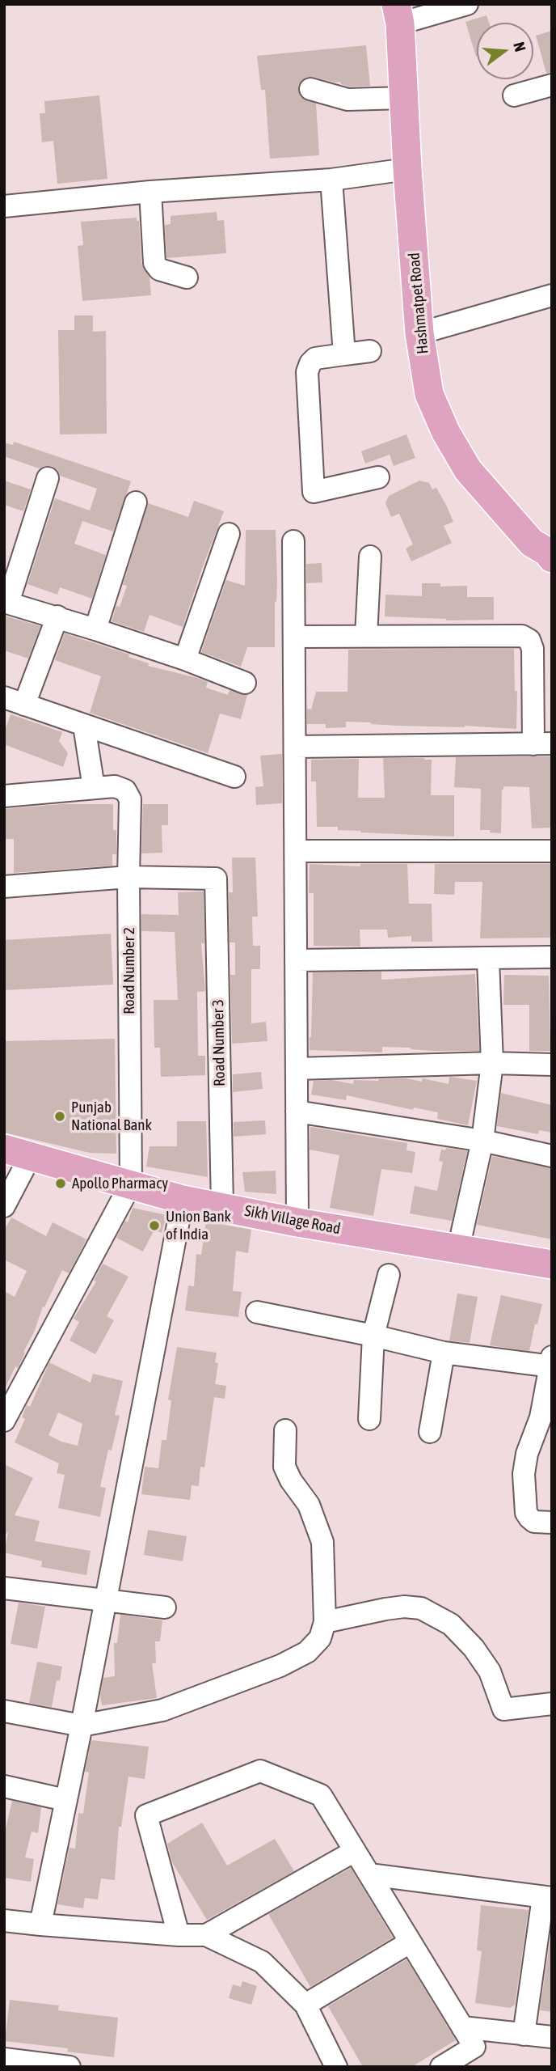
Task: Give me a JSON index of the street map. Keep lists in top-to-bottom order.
{
  "streets": {
    "main road": ["Hashmatpet Road", "Sikh Village Road"],
    "street": ["Road Number 2", "Road Number 3"]
  },
  "crossings": [
    ["Road Number 2", "Road Number 3"],
    ["Road Number 2", "Sikh Village Road"],
    ["Road Number 3", "Sikh Village Road"]
  ],
  "places": ["Punjab National Bank", "Apollo Pharmacy", "Union Bank of India"],
  "north": "right"
}
